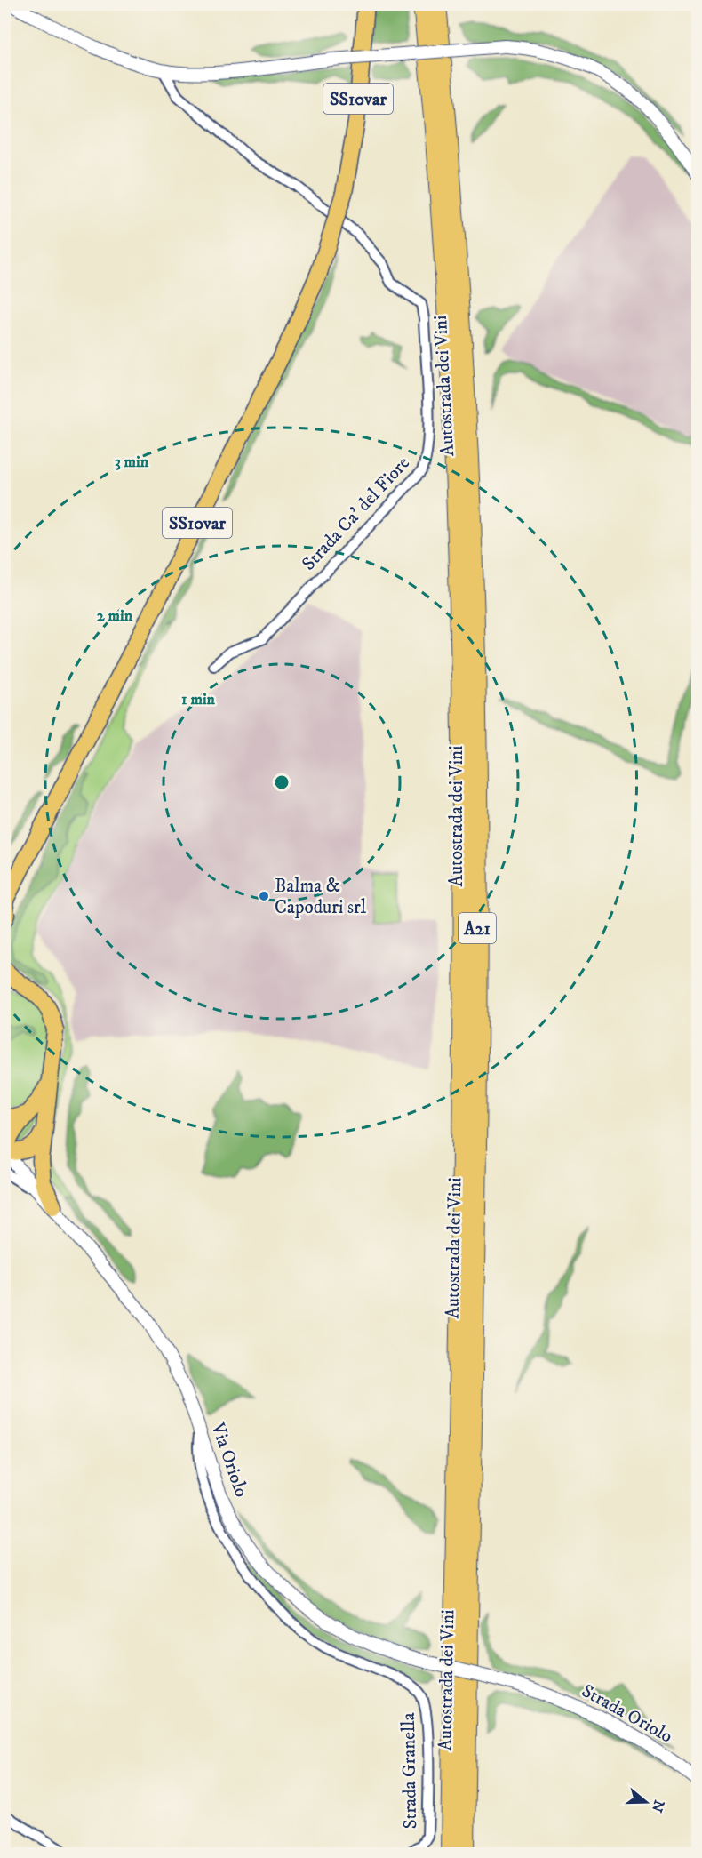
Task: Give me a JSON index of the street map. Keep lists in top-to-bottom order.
{
  "streets": {
    "highway": ["SS10var", "Autostrada dei Vini", "A21"],
    "street": [
      "Strada Ca' del Fiore",
      "Via Oriolo",
      "Strada Oriolo",
      "Strada Granella"
    ]
  },
  "crossings": [
    ["Via Oriolo", "Strada Oriolo"],
    ["Via Oriolo", "Strada Granella"]
  ],
  "places": ["Balma & Capoduri srl"],
  "north": "right",
  "rings": ["3 min", "2 min", "1 min"]
}
